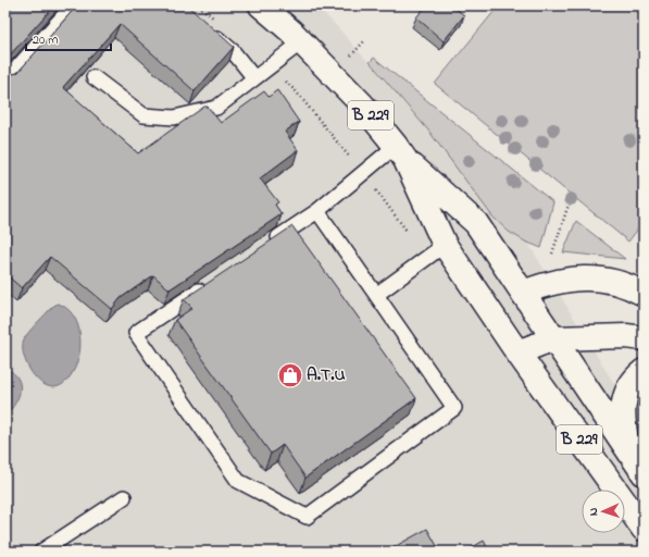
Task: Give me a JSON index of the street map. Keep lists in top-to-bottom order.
{
  "streets": {
    "main road": ["B 229"]
  },
  "places": {
    "shop": ["A.T.U"]
  },
  "scale_bar": "20 m",
  "north": "left"
}
